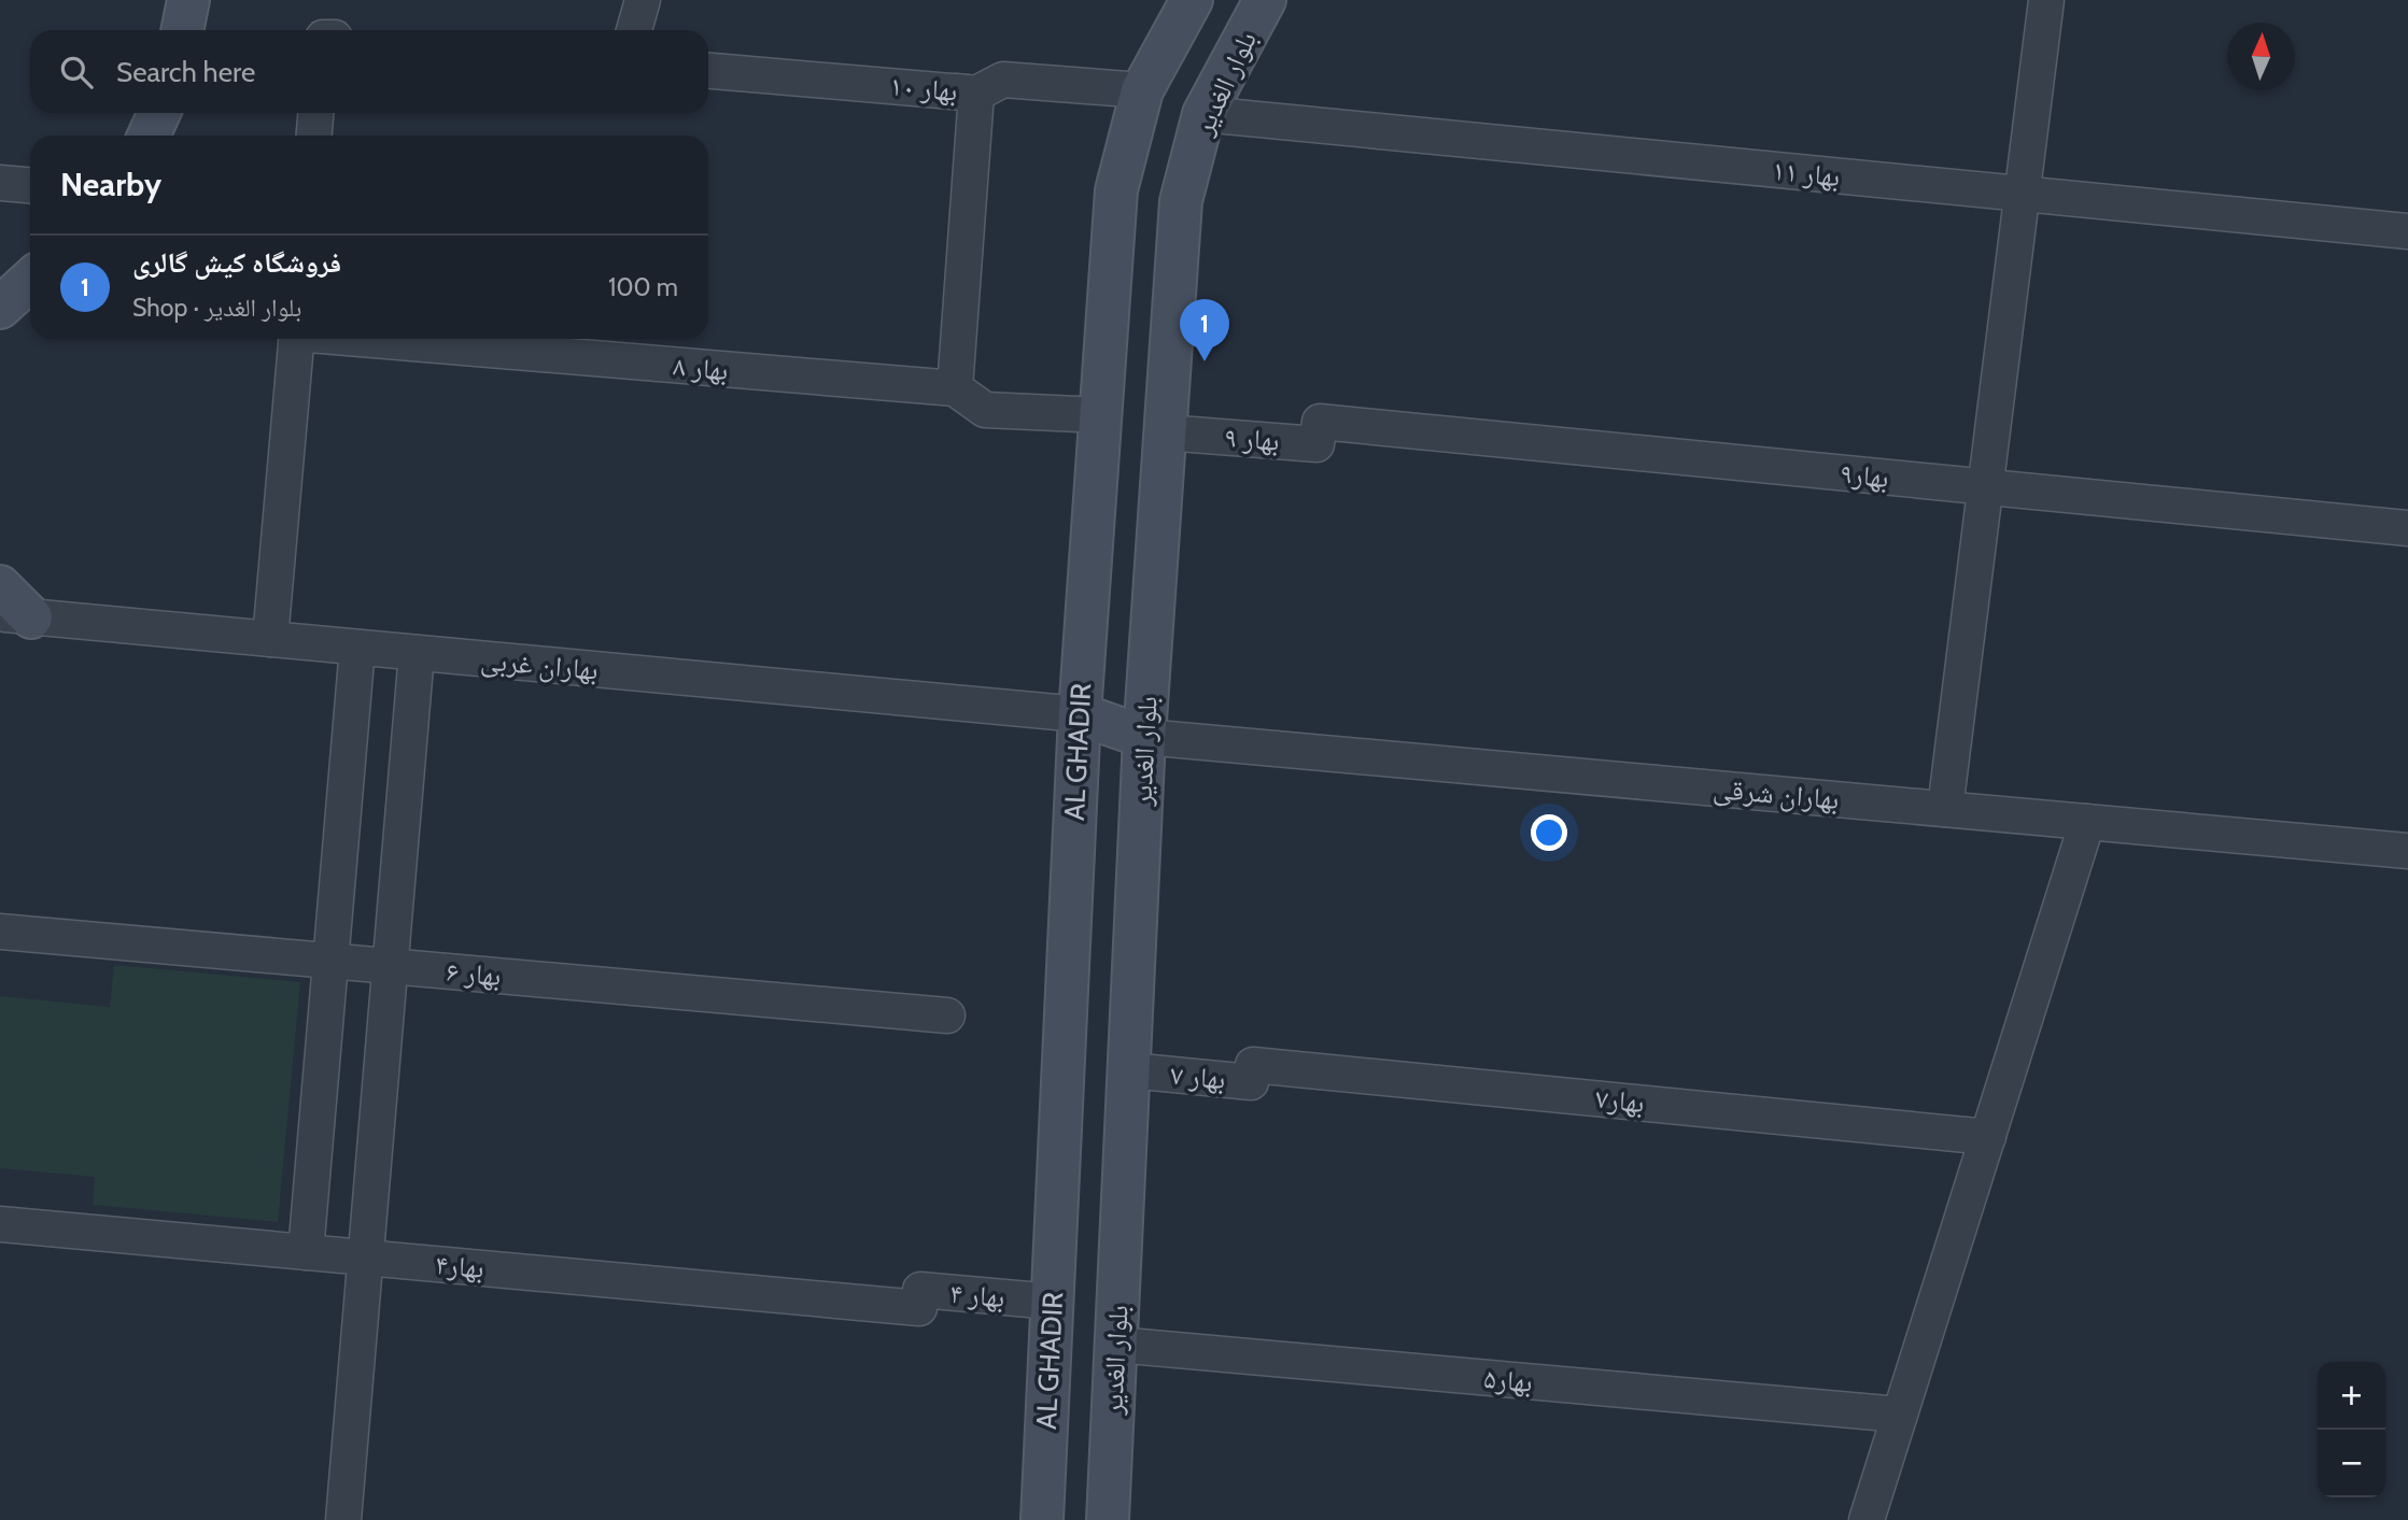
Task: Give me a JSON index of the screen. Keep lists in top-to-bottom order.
{
  "streets": {
    "main road": ["بلوار الغدیر", "AL GHADIR"],
    "street": [
      "بهار ۱۰",
      "بهار ۱۱",
      "بهار ۸",
      "بهار ۹",
      "بهار۹",
      "بهاران غربی",
      "بهاران شرقی",
      "بهار ۶",
      "بهار ۷",
      "بهار۷",
      "بهار۴",
      "بهار ۴",
      "بهار۵"
    ]
  },
  "crossings": [
    ["بلوار الغدیر", "بهار ۱۱"],
    ["بلوار الغدیر", "بهار ۹"],
    ["بلوار الغدیر", "بهاران شرقی"],
    ["بلوار الغدیر", "بهار ۷"],
    ["بلوار الغدیر", "بهار۵"],
    ["بهار ۱۰", "AL GHADIR"],
    ["بهار ۸", "AL GHADIR"],
    ["بهار ۹", "بهار۹"],
    ["بهاران غربی", "AL GHADIR"],
    ["AL GHADIR", "بهار ۴"],
    ["بهار ۷", "بهار۷"],
    ["بهار۴", "بهار ۴"]
  ],
  "north": "top",
  "page": {
    "search": "Search here",
    "heading": "Nearby",
    "list": [
      {
        "mark": "1",
        "name": "فروشگاه کیش گالری",
        "note": "Shop · بلوار الغدیر",
        "value": "100 m"
      }
    ],
    "pins": "1",
    "map_buttons": ["+", "−"]
  }
}
